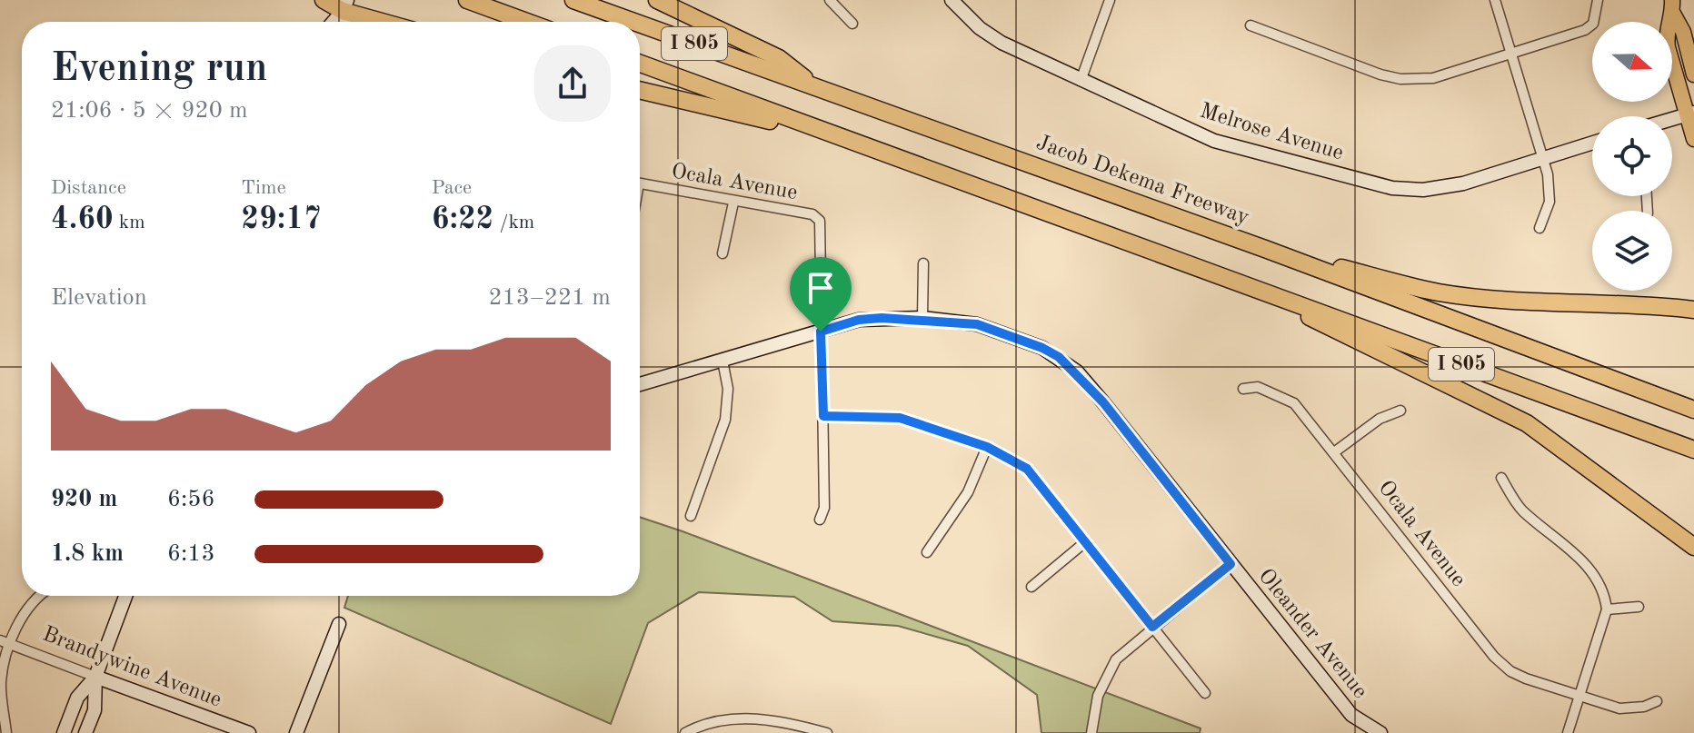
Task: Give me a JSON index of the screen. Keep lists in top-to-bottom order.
{
  "streets": {
    "highway": ["I 805", "Jacob Dekema Freeway"],
    "street": [
      "Melrose Avenue",
      "Ocala Avenue",
      "Oleander Avenue",
      "Brandywine Avenue"
    ]
  },
  "crossings": [
    ["Ocala Avenue", "Oleander Avenue"]
  ],
  "north": "right",
  "page": {
    "heading": ["Evening run", "21:06 · 5 × 920 m"],
    "stats": [
      ["Distance", "4.60 km"],
      ["Time", "29:17"],
      ["Pace", "6:22 /km"]
    ],
    "chart": ["Elevation", "213–221 m"],
    "list": [
      {
        "name": "920 m",
        "note": "6:56"
      },
      {
        "name": "1.8 km",
        "note": "6:13"
      }
    ]
  }
}
